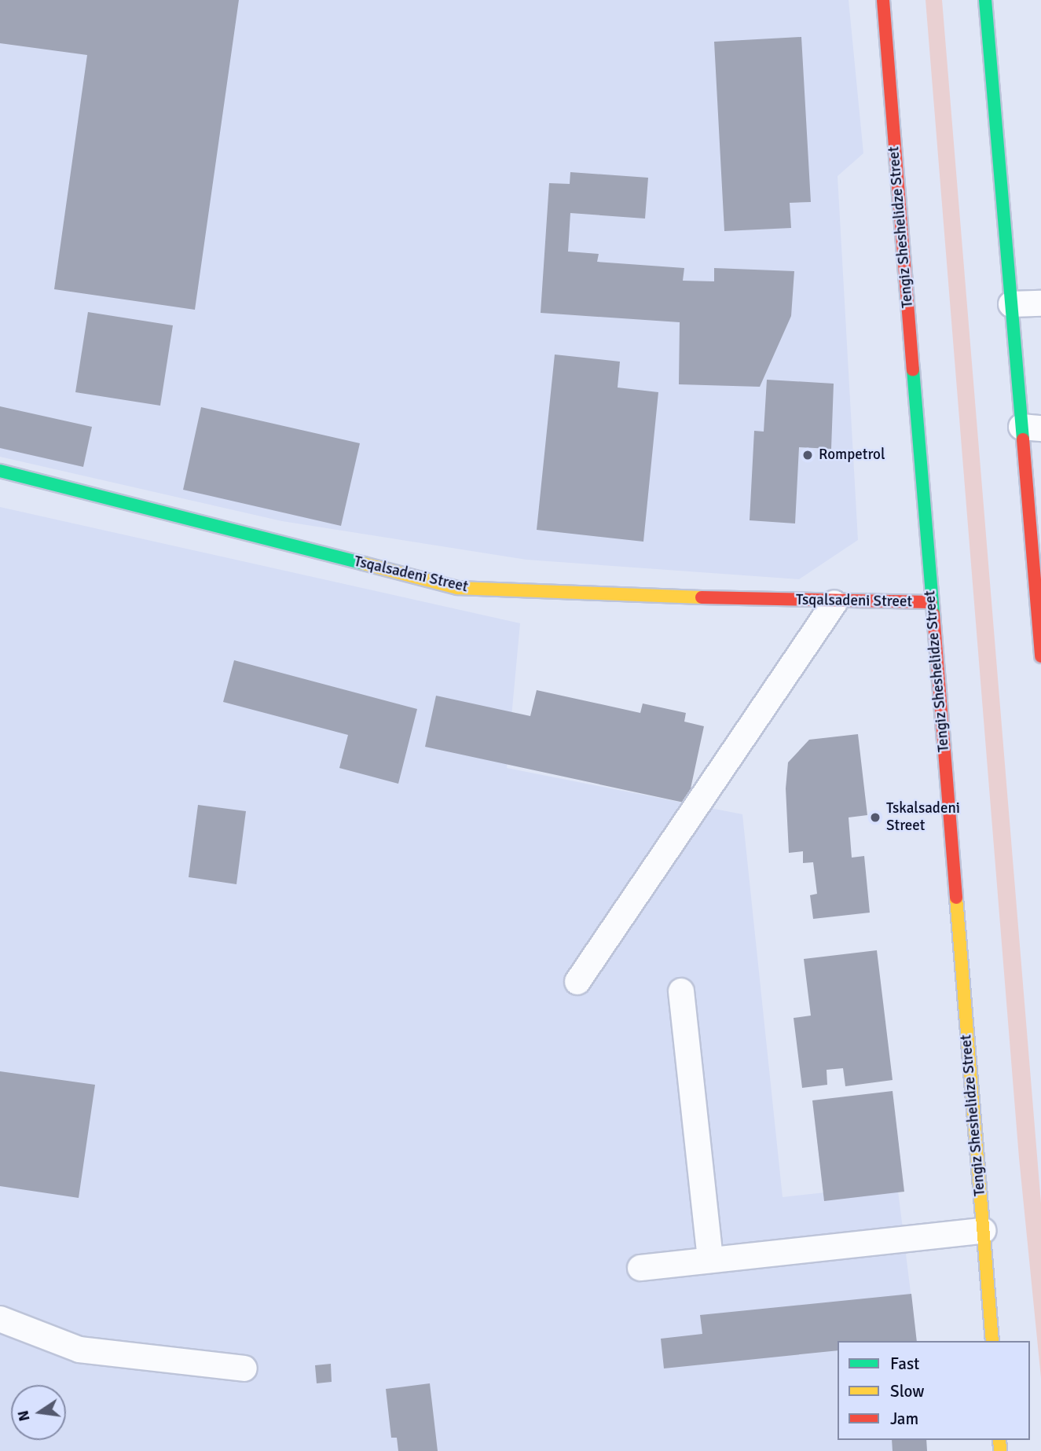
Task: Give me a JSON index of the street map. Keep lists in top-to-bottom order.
{
  "streets": {
    "main road": ["Tengiz Sheshelidze Street", "Tsqalsadeni Street"]
  },
  "crossings": [
    ["Tengiz Sheshelidze Street", "Tsqalsadeni Street"]
  ],
  "places": ["Rompetrol", "Tskalsadeni Street"],
  "legend": ["Fast", "Slow", "Jam"],
  "north": "left"
}
